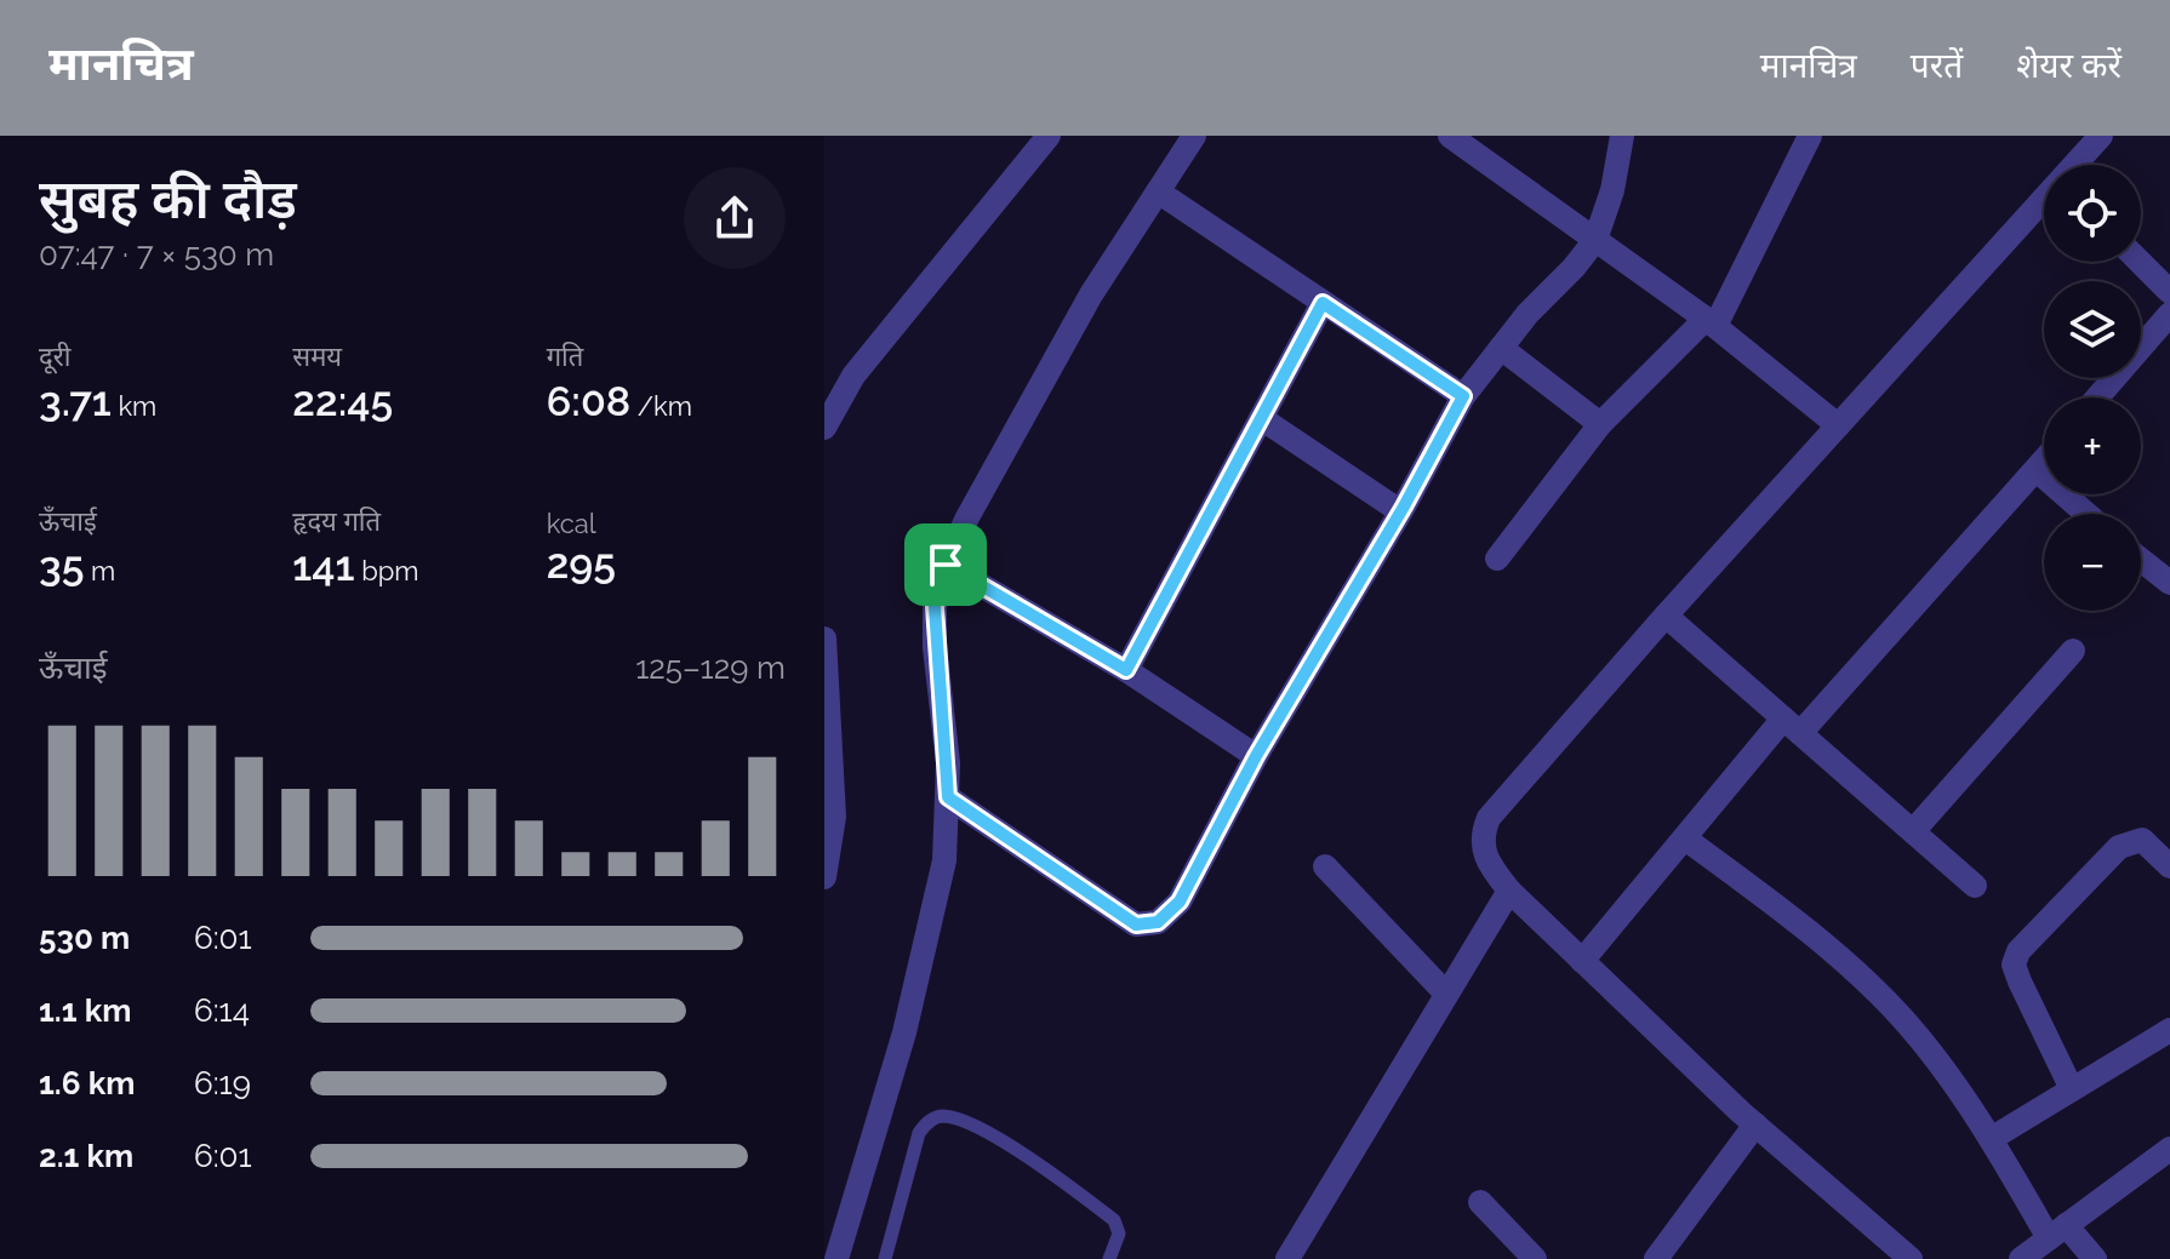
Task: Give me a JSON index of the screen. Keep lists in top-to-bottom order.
{
  "page": {
    "header": "मानचित्र",
    "nav": ["मानचित्र", "परतें", "शेयर करें"],
    "heading": ["सुबह की दौड़", "07:47 · 7 × 530 m"],
    "map_buttons": ["+", "−"],
    "stats": [
      ["दूरी", "3.71 km"],
      ["समय", "22:45"],
      ["गति", "6:08 /km"],
      ["ऊँचाई", "35 m"],
      ["हृदय गति", "141 bpm"],
      ["kcal", "295"]
    ],
    "chart": ["ऊँचाई", "125–129 m"],
    "list": [
      {
        "name": "530 m",
        "note": "6:01"
      },
      {
        "name": "1.1 km",
        "note": "6:14"
      },
      {
        "name": "1.6 km",
        "note": "6:19"
      },
      {
        "name": "2.1 km",
        "note": "6:01"
      }
    ]
  }
}
